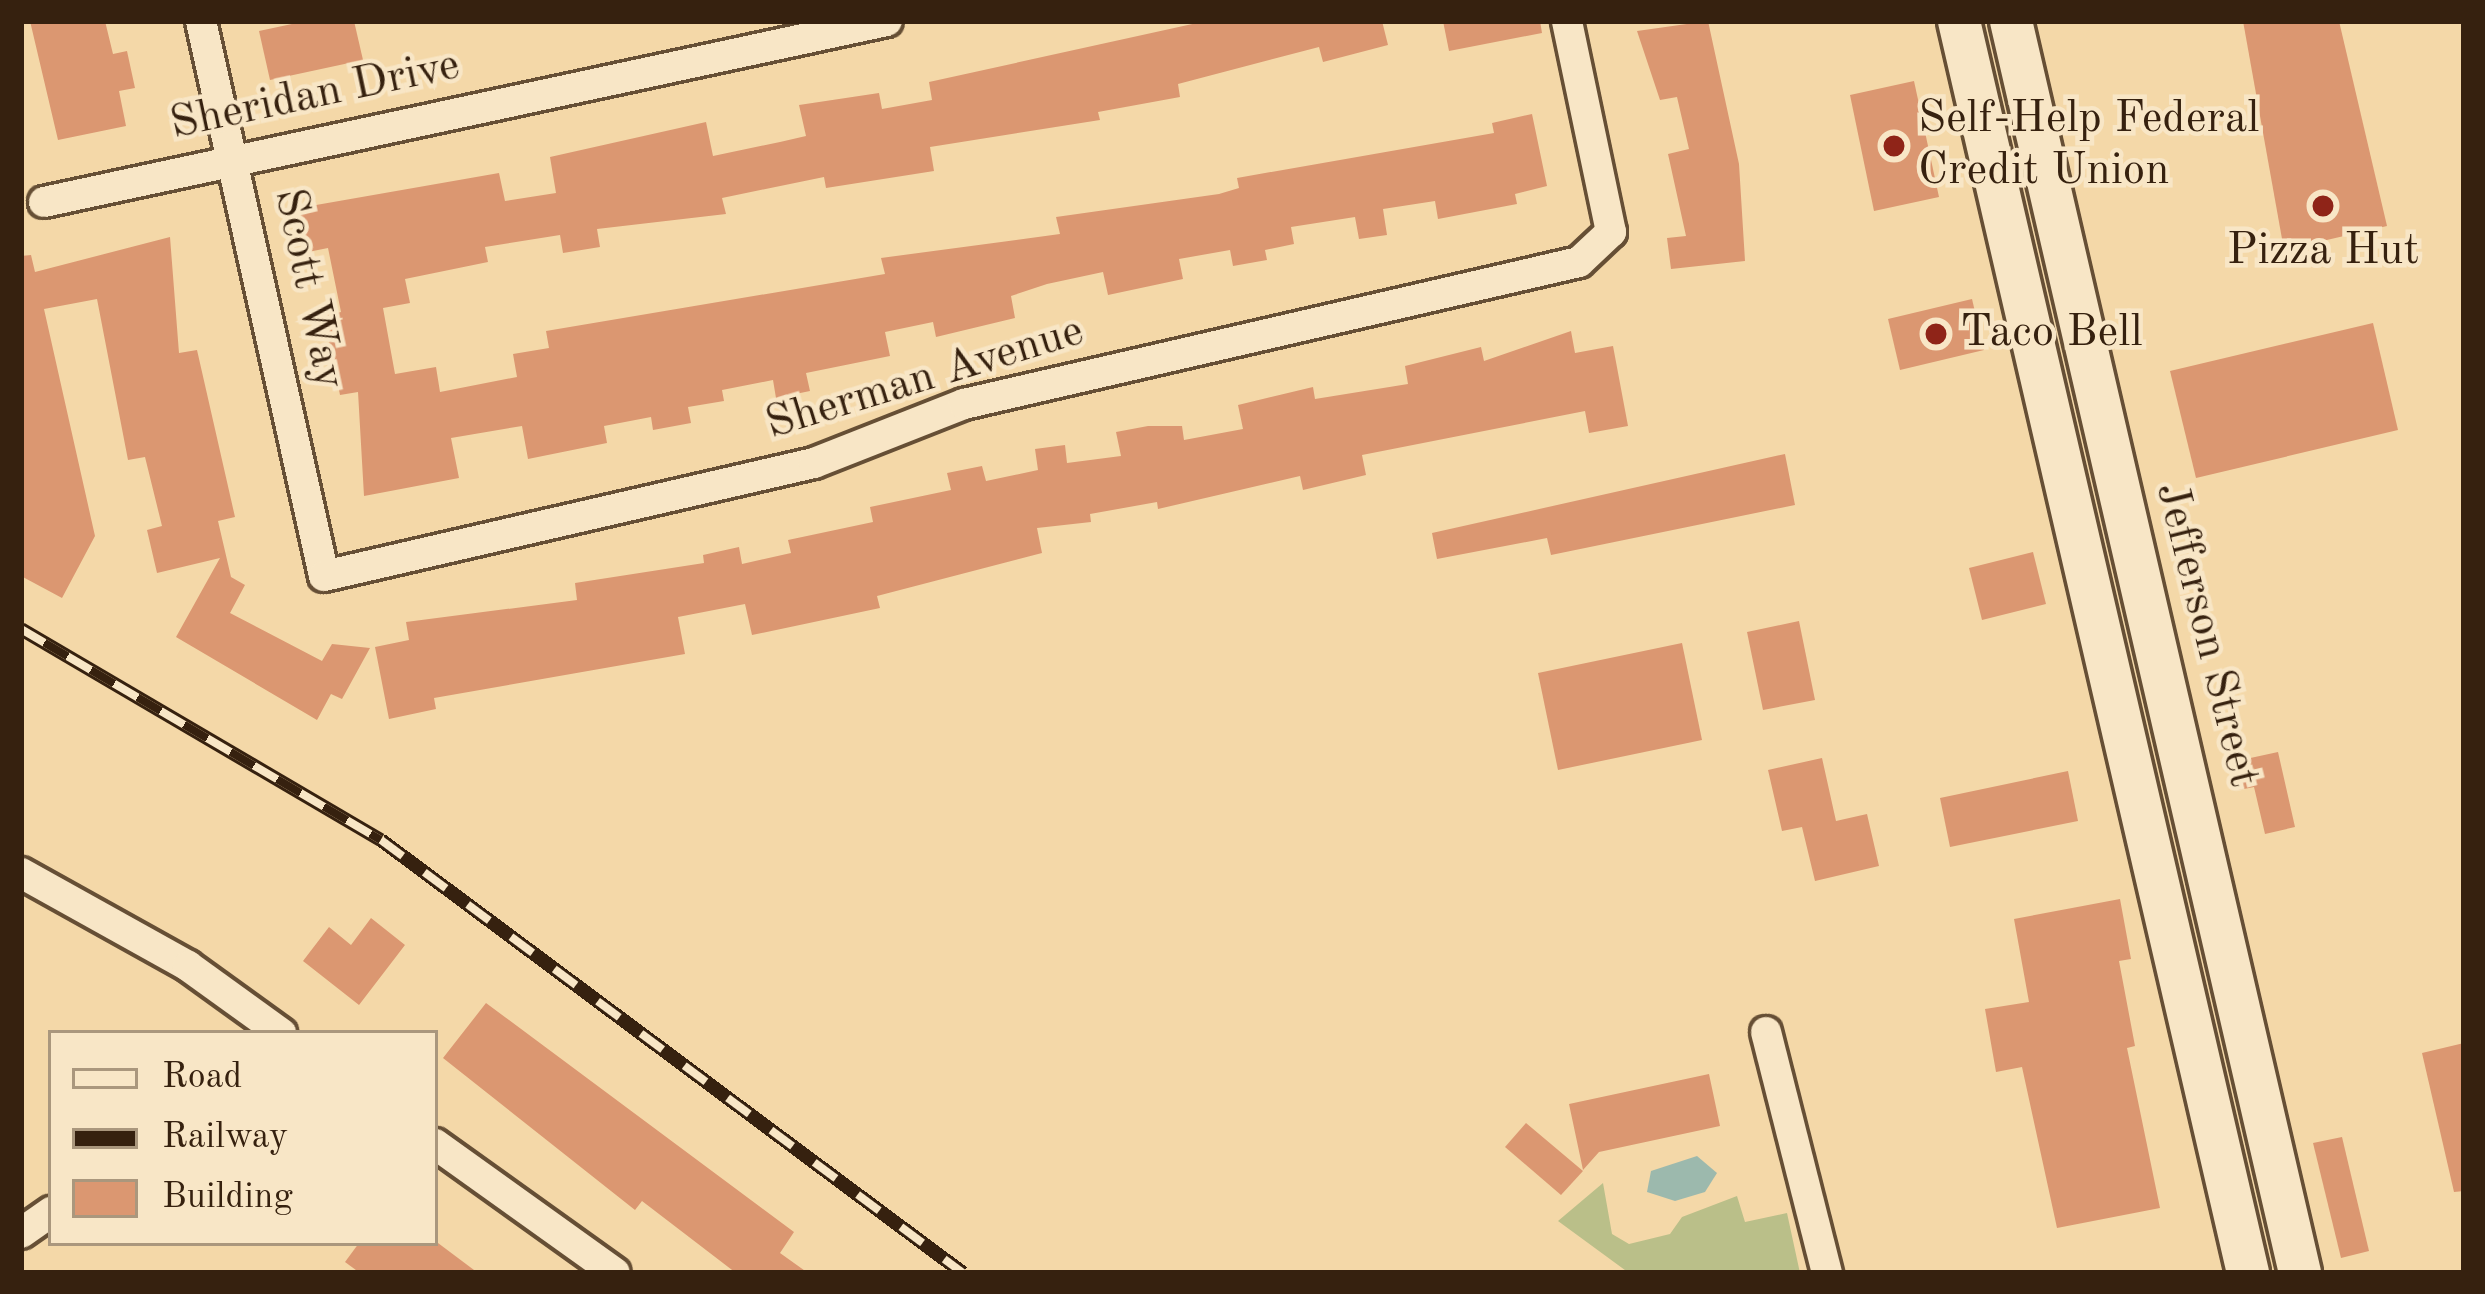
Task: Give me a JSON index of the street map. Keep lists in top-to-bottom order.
{
  "streets": {
    "main road": ["Jefferson Street"],
    "street": ["Sheridan Drive", "Scott Way", "Sherman Avenue"]
  },
  "crossings": [
    ["Sheridan Drive", "Scott Way"],
    ["Scott Way", "Sherman Avenue"]
  ],
  "places": ["Self-Help Federal Credit Union", "Pizza Hut", "Taco Bell"],
  "legend": ["Road", "Railway", "Building"]
}
